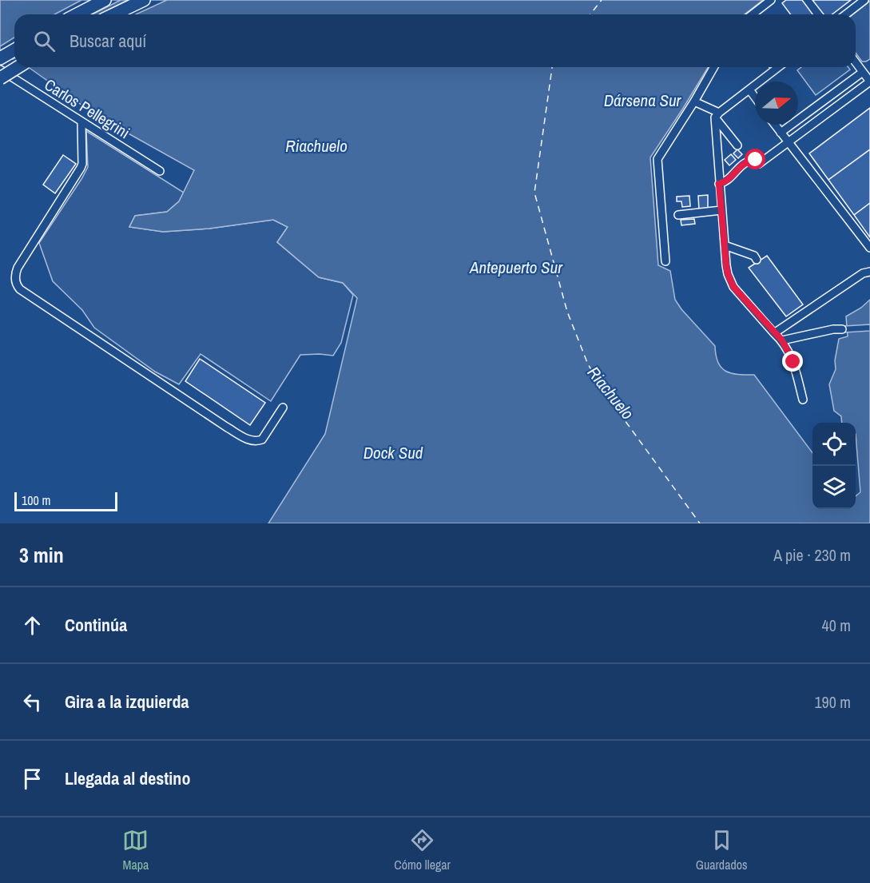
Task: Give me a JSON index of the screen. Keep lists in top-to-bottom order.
{
  "streets": {
    "street": ["Carlos Pellegrini"]
  },
  "water": [
    "Dársena Sur",
    "Riachuelo",
    "Antepuerto Sur",
    "Dock Sud"
  ],
  "scale_bar": "100 m",
  "north": "right",
  "page": {
    "search": "Buscar aquí",
    "scale": "100 m",
    "heading": ["3 min", "A pie · 230 m"],
    "list": [
      ["Continúa", "40 m"],
      ["Gira a la izquierda", "190 m"],
      "Llegada al destino"
    ],
    "nav": ["Mapa", "Cómo llegar", "Guardados"]
  }
}
